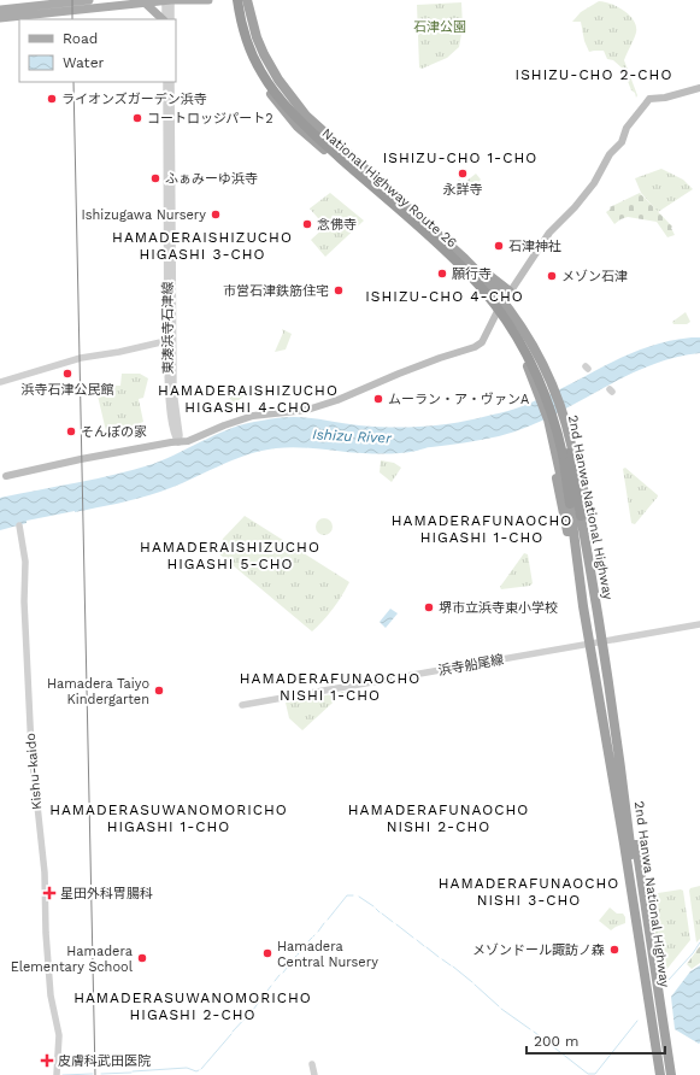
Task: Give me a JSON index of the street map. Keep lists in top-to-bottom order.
{
  "streets": {
    "highway": ["National Highway Route 26", "2nd Hanwa National Highway"],
    "street": ["東湊浜寺石津線", "浜寺船尾線", "Kishu-kaido"]
  },
  "crossings": [
    ["National Highway Route 26", "2nd Hanwa National Highway"],
    ["2nd Hanwa National Highway", "浜寺船尾線"]
  ],
  "districts": [
    "ISHIZU-CHO 2-CHO",
    "ISHIZU-CHO 1-CHO",
    "HAMADERAISHIZUCHO HIGASHI 3-CHO",
    "ISHIZU-CHO 4-CHO",
    "HAMADERAISHIZUCHO HIGASHI 4-CHO",
    "HAMADERAFUNAOCHO HIGASHI 1-CHO",
    "HAMADERAISHIZUCHO HIGASHI 5-CHO",
    "HAMADERAFUNAOCHO NISHI 1-CHO",
    "HAMADERASUWANOMORICHO HIGASHI 1-CHO",
    "HAMADERAFUNAOCHO NISHI 2-CHO",
    "HAMADERAFUNAOCHO NISHI 3-CHO",
    "HAMADERASUWANOMORICHO HIGASHI 2-CHO"
  ],
  "water": ["Ishizu River"],
  "parks": ["石津公園"],
  "places": {
    "other": [
      "ライオンズガーデン浜寺",
      "コートロッジパート2",
      "永詳寺",
      "ふぁみーゆ浜寺",
      "Ishizugawa Nursery",
      "念佛寺",
      "石津神社",
      "願行寺",
      "メゾン石津",
      "市営石津鉄筋住宅",
      "浜寺石津公民館",
      "ムーラン・ア・ヴァンA",
      "そんぽの家",
      "堺市立浜寺東小学校",
      "Hamadera Taiyo Kindergarten",
      "メゾンドール諏訪ノ森",
      "Hamadera Central Nursery",
      "Hamadera Elementary School"
    ],
    "health": ["星田外科胃腸科", "皮膚科武田医院"]
  },
  "legend": ["Road", "Water"],
  "scale_bar": "200 m"
}
